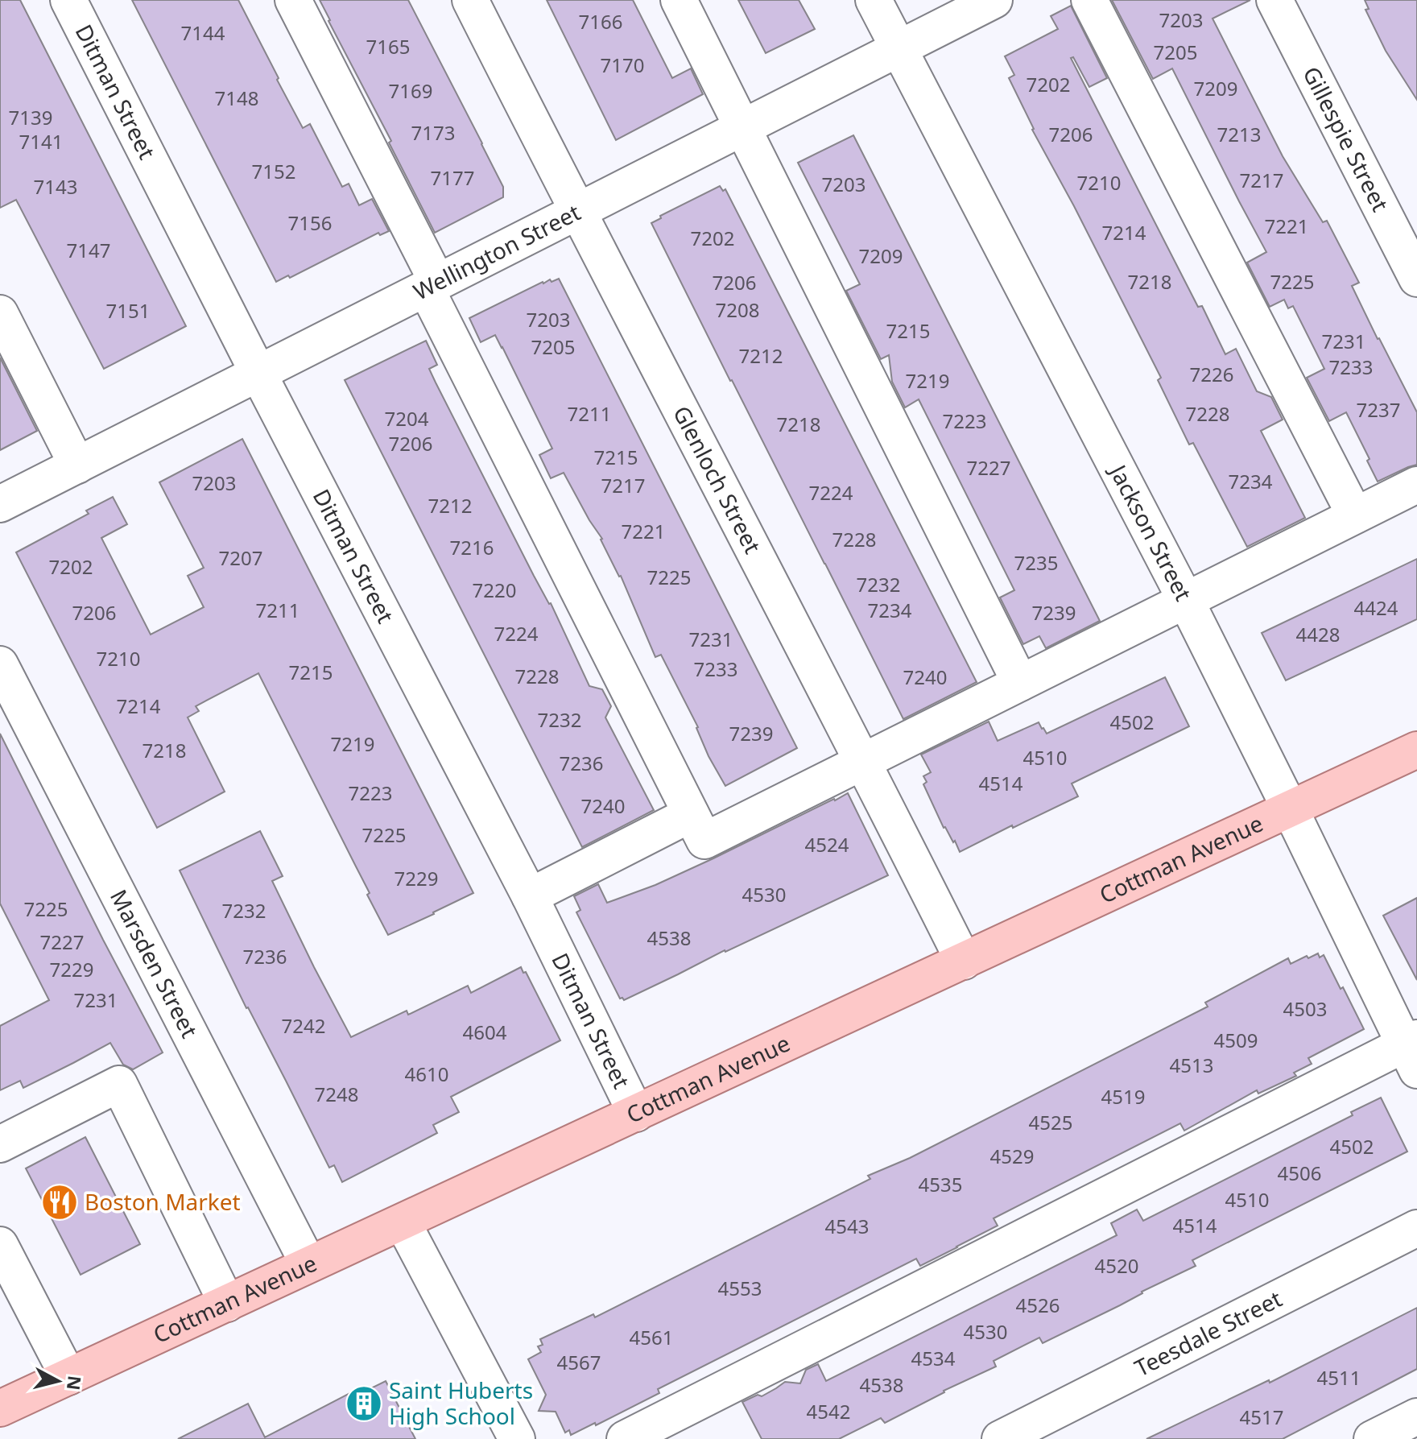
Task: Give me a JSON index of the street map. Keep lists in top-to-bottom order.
{
  "streets": {
    "main road": ["Cottman Avenue"],
    "street": [
      "Ditman Street",
      "Gillespie Street",
      "Wellington Street",
      "Glenloch Street",
      "Jackson Street",
      "Marsden Street",
      "Teesdale Street"
    ]
  },
  "crossings": [
    ["Ditman Street", "Wellington Street"],
    ["Ditman Street", "Cottman Avenue"],
    ["Wellington Street", "Glenloch Street"],
    ["Wellington Street", "Jackson Street"],
    ["Glenloch Street", "Cottman Avenue"],
    ["Jackson Street", "Cottman Avenue"],
    ["Cottman Avenue", "Marsden Street"]
  ],
  "places": {
    "restaurant": ["Boston Market"],
    "building": ["Saint Huberts High School"]
  },
  "house_numbers": [
    "7203",
    "7166",
    "7144",
    "7165",
    "7205",
    "7170",
    "7202",
    "7209",
    "7169",
    "7148",
    "7139",
    "7173",
    "7206",
    "7213",
    "7141",
    "7152",
    "7177",
    "7217",
    "7210",
    "7203",
    "7143",
    "7156",
    "7221",
    "7214",
    "7202",
    "7147",
    "7209",
    "7218",
    "7225",
    "7206",
    "7208",
    "7151",
    "7203",
    "7215",
    "7231",
    "7205",
    "7212",
    "7233",
    "7226",
    "7219",
    "7237",
    "7211",
    "7228",
    "7204",
    "7223",
    "7218",
    "7206",
    "7215",
    "7227",
    "7234",
    "7203",
    "7217",
    "7224",
    "7212",
    "7221",
    "7228",
    "7216",
    "7207",
    "7235",
    "7202",
    "7225",
    "7232",
    "7220",
    "4424",
    "7211",
    "7234",
    "7206",
    "7239",
    "7224",
    "4428",
    "7231",
    "7210",
    "7233",
    "7215",
    "7228",
    "7240",
    "7214",
    "7232",
    "4502",
    "7239",
    "7219",
    "7218",
    "4510",
    "7236",
    "4514",
    "7223",
    "7240",
    "7225",
    "4524",
    "7229",
    "4530",
    "7225",
    "7232",
    "4538",
    "7227",
    "7236",
    "7229",
    "7231",
    "4503",
    "7242",
    "4604",
    "4509",
    "4513",
    "4610",
    "7248",
    "4519",
    "4525",
    "4502",
    "4529",
    "4506",
    "4535",
    "4510",
    "4514",
    "4543",
    "4520",
    "4553",
    "4526",
    "4530",
    "4561",
    "4534",
    "4567",
    "4511",
    "4538",
    "4542",
    "4517"
  ],
  "north": "right"
}
